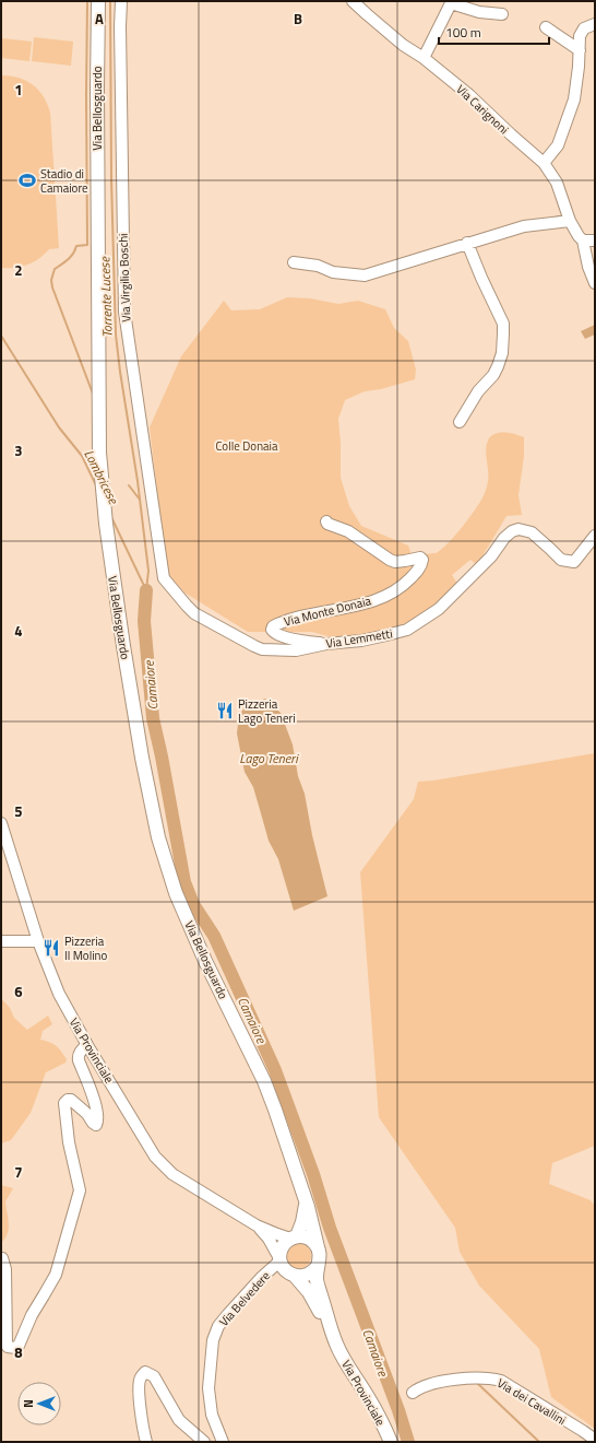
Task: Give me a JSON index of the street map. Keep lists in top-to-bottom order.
{
  "streets": {
    "main road": ["Via Bellosguardo", "Via Provinciale"],
    "street": [
      "Via Carignoni",
      "Via Virgilio Boschi",
      "Via Monte Donaia",
      "Via Lemmetti",
      "Via Belvedere",
      "Via dei Cavallini"
    ]
  },
  "crossings": [
    ["Via Bellosguardo", "Via Provinciale"],
    ["Via Virgilio Boschi", "Via Lemmetti"],
    ["Via Monte Donaia", "Via Lemmetti"],
    ["Via Provinciale", "Via Belvedere"]
  ],
  "water": [
    "Torrente Lucese",
    "Lombricese",
    "Camaiore",
    "Lago Teneri"
  ],
  "parks": ["Colle Donaia"],
  "places": {
    "sports": ["Stadio di Camaiore"],
    "restaurant": ["Pizzeria Lago Teneri", "Pizzeria Il Molino"]
  },
  "scale_bar": "100 m",
  "north": "left",
  "grid": {
    "columns": ["A", "B"],
    "rows": [
      "1",
      "2",
      "3",
      "4",
      "5",
      "6",
      "7",
      "8"
    ]
  }
}
